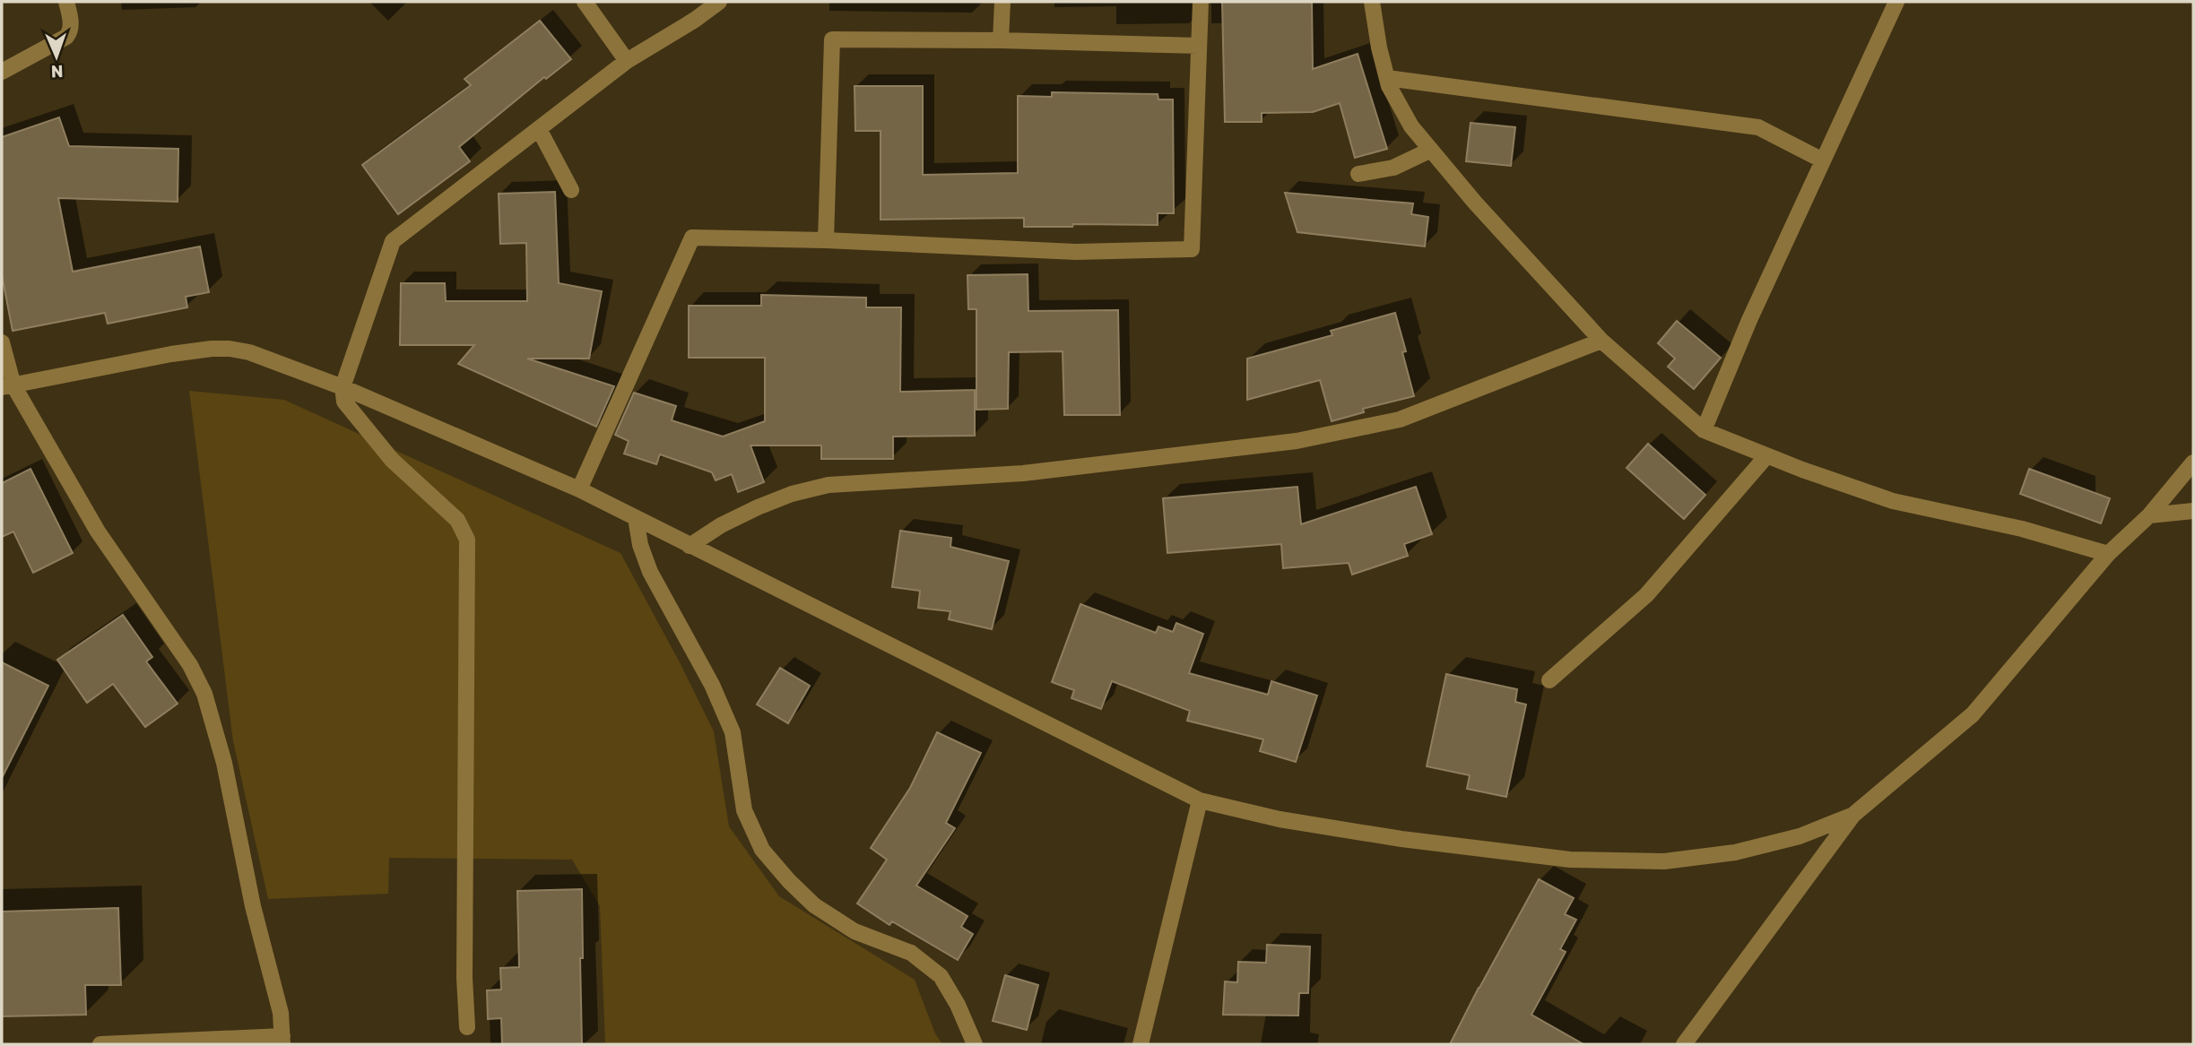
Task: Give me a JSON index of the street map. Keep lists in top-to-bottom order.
{
  "north": "bottom"
}
